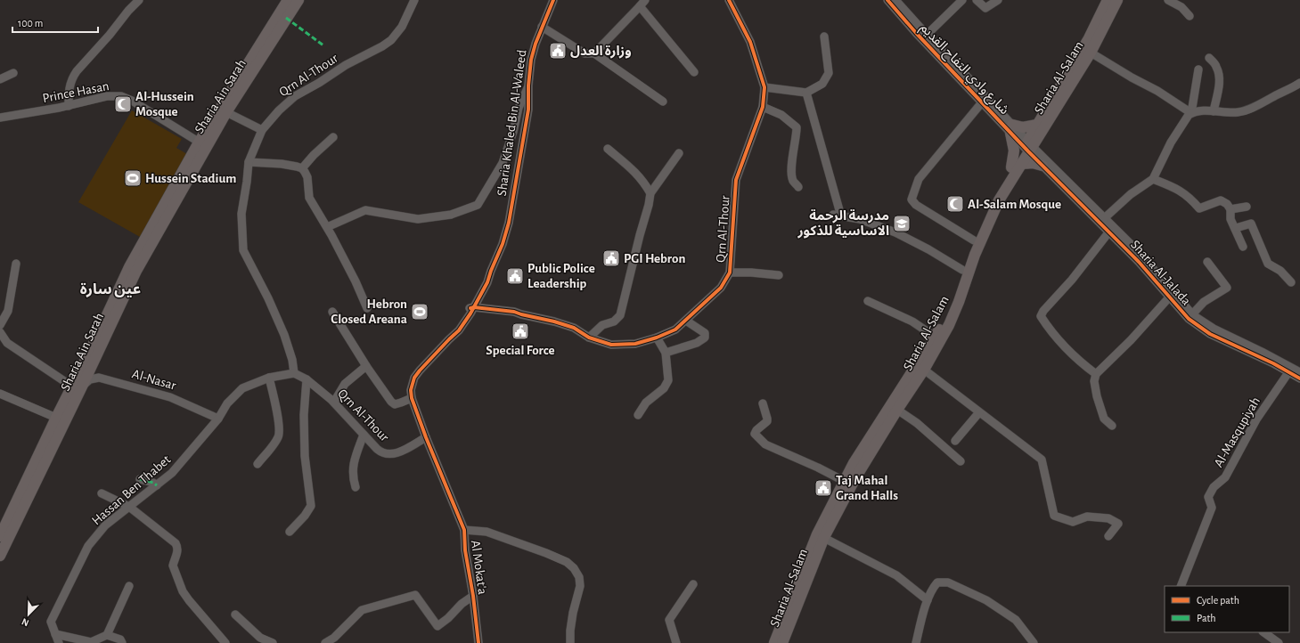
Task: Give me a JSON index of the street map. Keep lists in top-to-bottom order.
{
  "streets": {
    "main road": ["Sharia Al-Salam", "Sharia Ain Sarah"],
    "street": [
      "شارع وادي التفاح القديم",
      "Qrn Al-Thour",
      "Prince Hasan",
      "Sharia Khaled Bin Al-Waleed",
      "Sharia Al-Jalada",
      "Al-Nasar",
      "Al-Masqupiyah",
      "Hassan Ben Thabet",
      "Al Mokat'a"
    ]
  },
  "crossings": [
    ["شارع وادي التفاح القديم", "Sharia Al-Salam"],
    ["شارع وادي التفاح القديم", "Sharia Al-Jalada"],
    ["Qrn Al-Thour", "Sharia Khaled Bin Al-Waleed"],
    ["Qrn Al-Thour", "Hassan Ben Thabet"],
    ["Qrn Al-Thour", "Al Mokat'a"],
    ["Sharia Al-Salam", "Sharia Al-Jalada"],
    ["Prince Hasan", "Sharia Ain Sarah"],
    ["Sharia Ain Sarah", "Al-Nasar"],
    ["Sharia Al-Jalada", "Al-Masqupiyah"],
    ["Al-Nasar", "Hassan Ben Thabet"]
  ],
  "districts": ["عين سارة"],
  "places": {
    "public building": [
      "وزارة العدل",
      "PGI Hebron",
      "Public Police Leadership",
      "Special Force",
      "Taj Mahal Grand Halls"
    ],
    "mosque": ["Al-Hussein Mosque", "Al-Salam Mosque"],
    "sports": ["Hussein Stadium", "Hebron Closed Areana"],
    "school or university": ["مدرسة الرحمة الاساسية للذكور"]
  },
  "legend": ["Cycle path", "Path"],
  "scale_bar": "100 m",
  "north": "bottom left"
}
